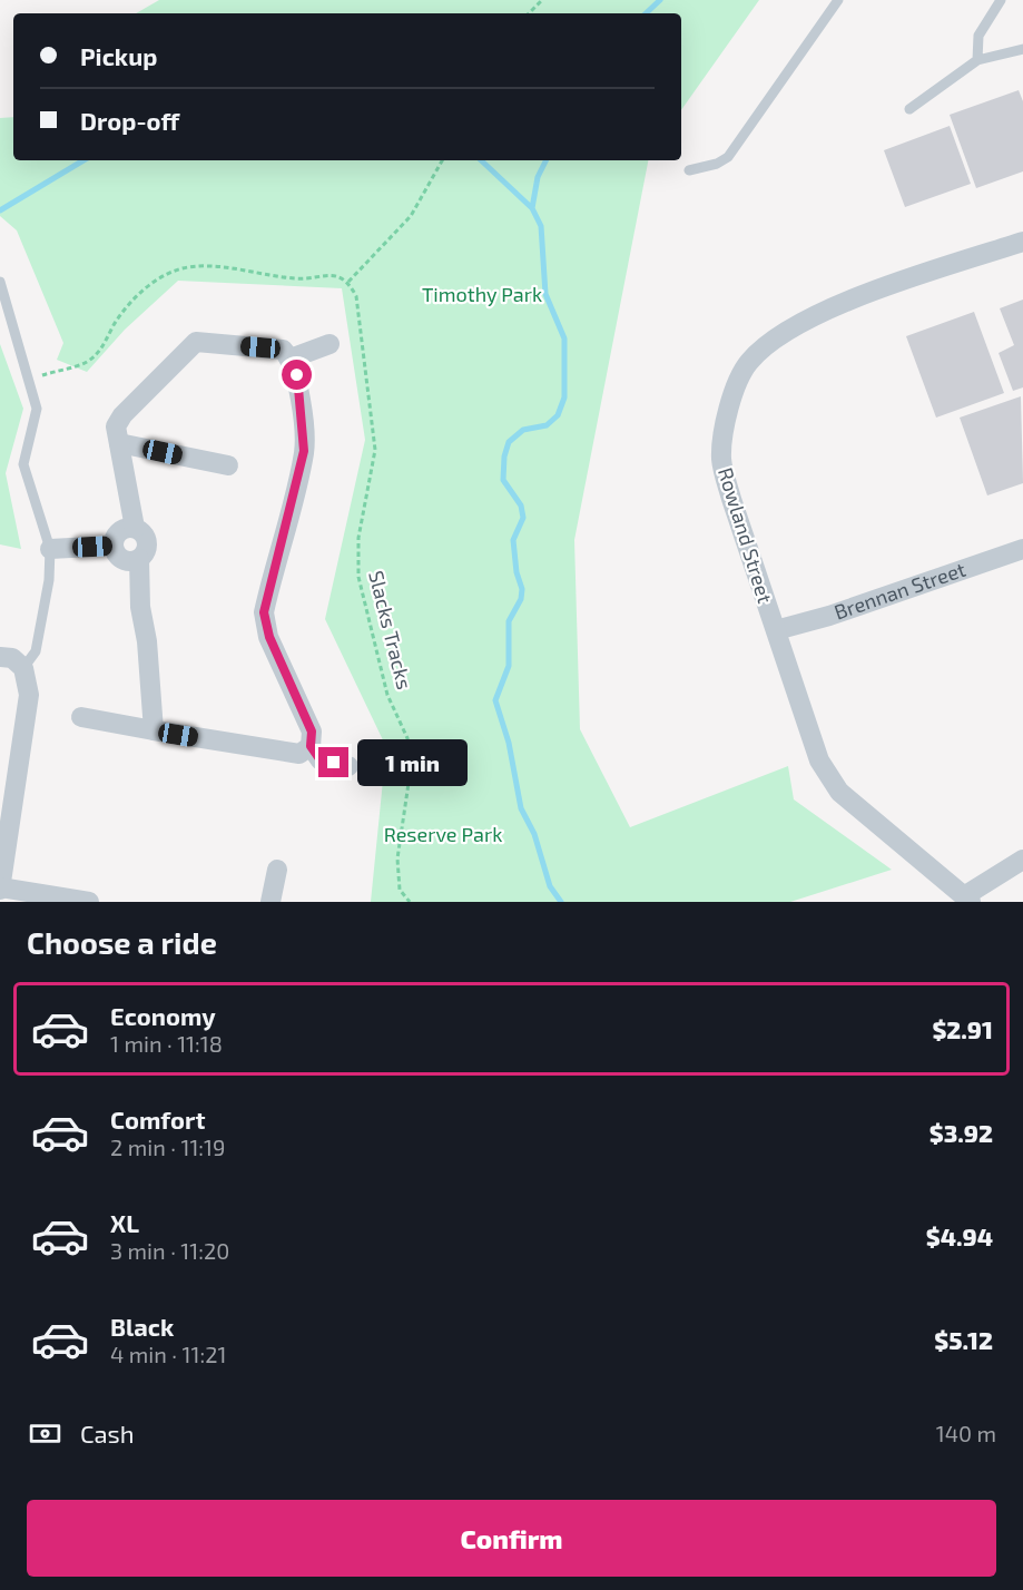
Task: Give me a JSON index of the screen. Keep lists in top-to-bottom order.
{
  "streets": {
    "street": ["Rowland Street", "Brennan Street"],
    "path": ["Slacks Tracks"]
  },
  "crossings": [
    ["Rowland Street", "Brennan Street"]
  ],
  "parks": ["Timothy Park", "Reserve Park"],
  "page": {
    "banner": ["Pickup", "Drop-off"],
    "bubble": "1 min",
    "heading": "Choose a ride",
    "list": [
      {
        "name": "Economy",
        "note": "1 min · 11:18",
        "value": "$2.91"
      },
      {
        "name": "Comfort",
        "note": "2 min · 11:19",
        "value": "$3.92"
      },
      {
        "name": "XL",
        "note": "3 min · 11:20",
        "value": "$4.94"
      },
      {
        "name": "Black",
        "note": "4 min · 11:21",
        "value": "$5.12"
      }
    ],
    "pay": ["Cash", "140 m"],
    "buttons": "Confirm"
  }
}
